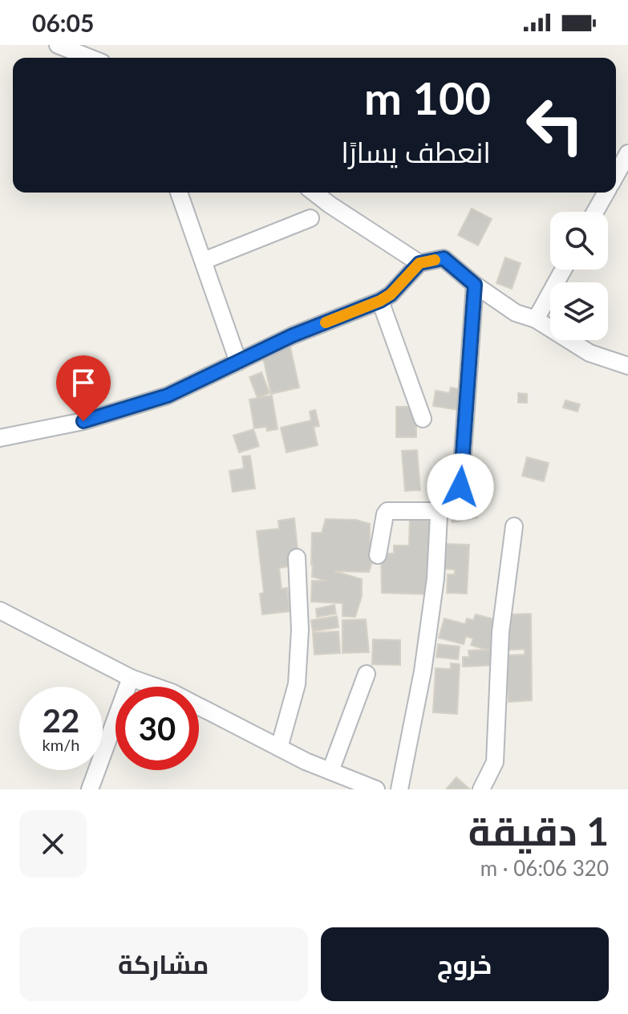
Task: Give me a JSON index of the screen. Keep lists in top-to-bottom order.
{
  "page": {
    "status": "06:05",
    "turn": ["100 m", "انعطف يسارًا"],
    "speed": "22 km/h",
    "limit": "30",
    "heading": ["1 دقيقة", "320 m · 06:06"],
    "buttons": ["خروج", "مشاركة"]
  }
}
